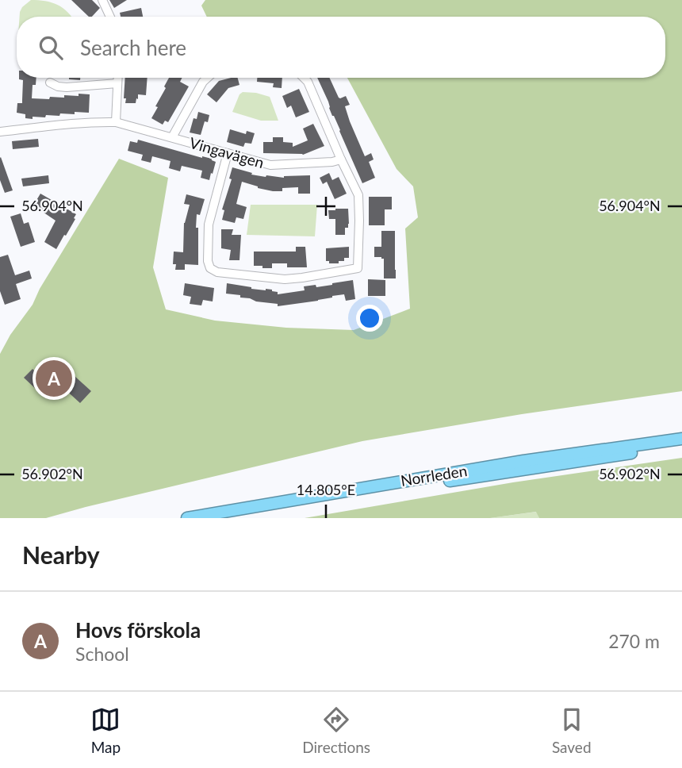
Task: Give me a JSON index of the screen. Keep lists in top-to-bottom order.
{
  "streets": {
    "highway": ["Norrleden"],
    "street": ["Vingavägen"]
  },
  "page": {
    "search": "Search here",
    "pins": "A",
    "heading": "Nearby",
    "list": [
      {
        "mark": "A",
        "name": "Hovs förskola",
        "note": "School",
        "value": "270 m"
      }
    ],
    "nav": ["Map", "Directions", "Saved"]
  },
  "coordinates": ["56.904°N", "56.902°N", "14.805°E"]
}
